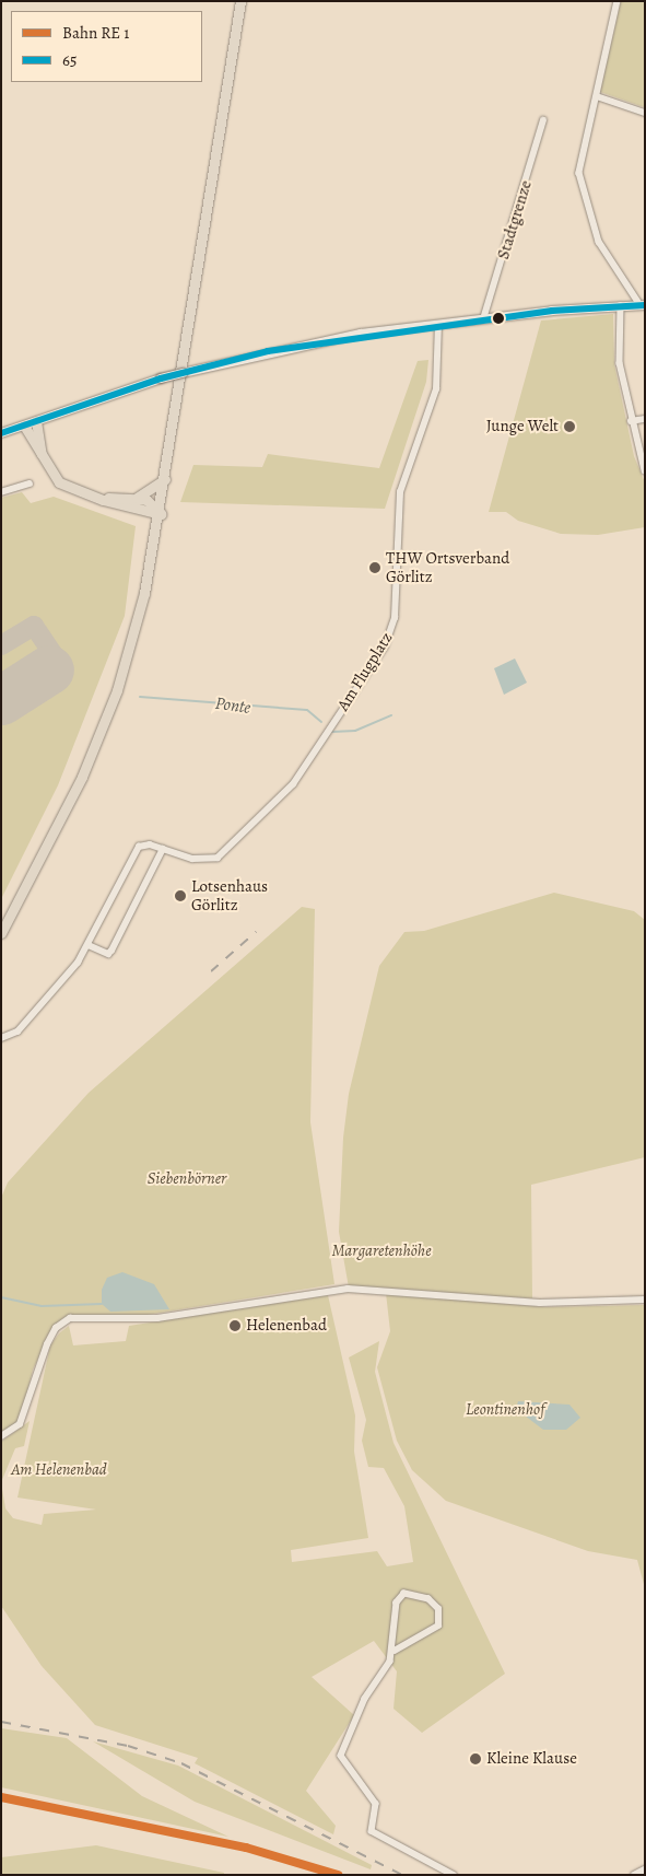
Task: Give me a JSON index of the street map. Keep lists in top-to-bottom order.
{
  "streets": {
    "street": ["Stadtgrenze", "Am Flugplatz"]
  },
  "water": ["Ponte"],
  "parks": [
    "Siebenbörner",
    "Margaretenhöhe",
    "Leontinenhof",
    "Am Helenenbad"
  ],
  "places": [
    "Junge Welt",
    "THW Ortsverband Görlitz",
    "Lotsenhaus Görlitz",
    "Helenenbad",
    "Kleine Klause"
  ],
  "lines": ["transit line 65"],
  "legend": ["Bahn RE 1", "65"]
}
